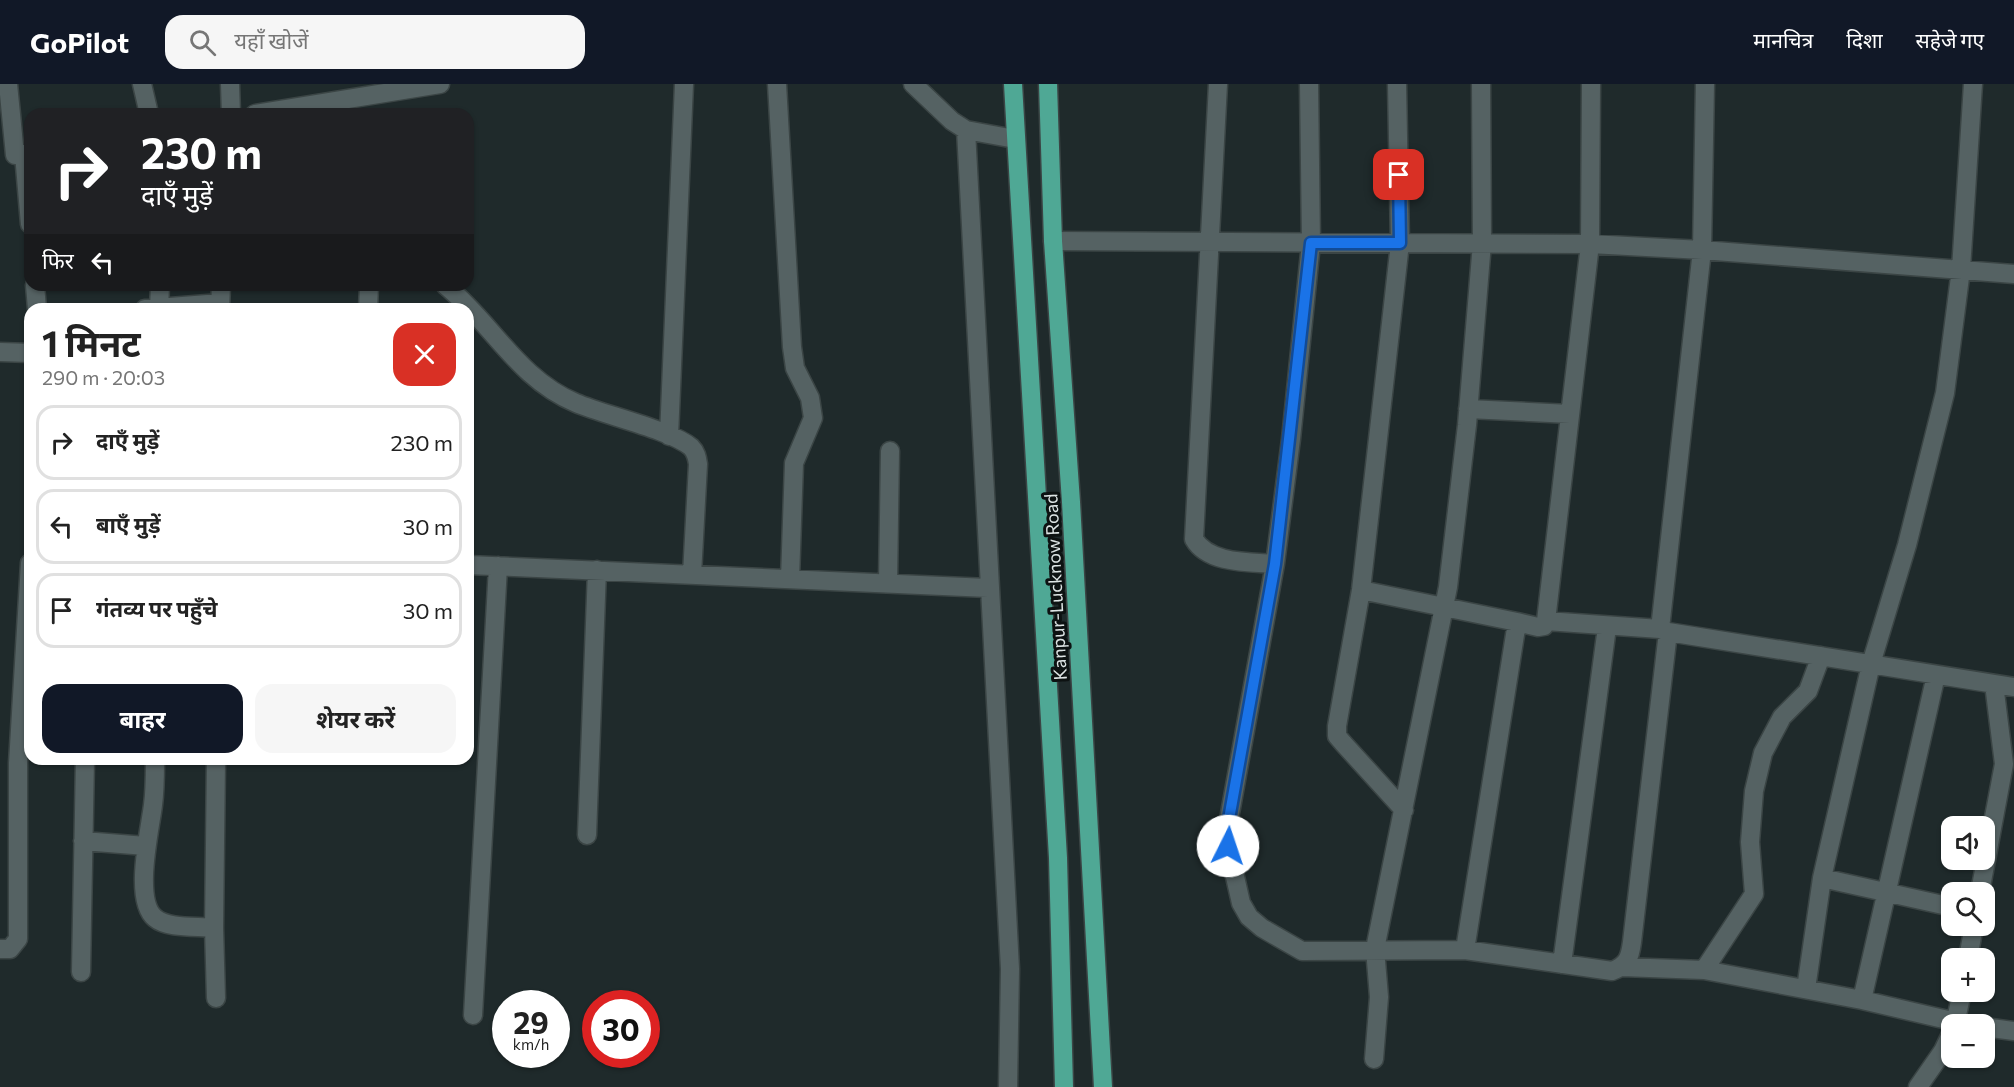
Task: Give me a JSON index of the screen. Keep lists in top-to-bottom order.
{
  "streets": {
    "highway": ["Kanpur-Lucknow Road"]
  },
  "page": {
    "header": "GoPilot",
    "search": "यहाँ खोजें",
    "nav": ["मानचित्र", "दिशा", "सहेजे गए"],
    "turn": ["230 m", "दाएँ मुड़ें"],
    "then": "फिर",
    "heading": ["1 मिनट", "290 m · 20:03"],
    "list": [
      {
        "name": "दाएँ मुड़ें",
        "value": "230 m"
      },
      {
        "name": "बाएँ मुड़ें",
        "value": "30 m"
      },
      {
        "name": "गंतव्य पर पहुँचे",
        "value": "30 m"
      }
    ],
    "buttons": ["बाहर", "शेयर करें"],
    "map_buttons": ["+", "−"],
    "speed": "29 km/h",
    "limit": "30"
  }
}
